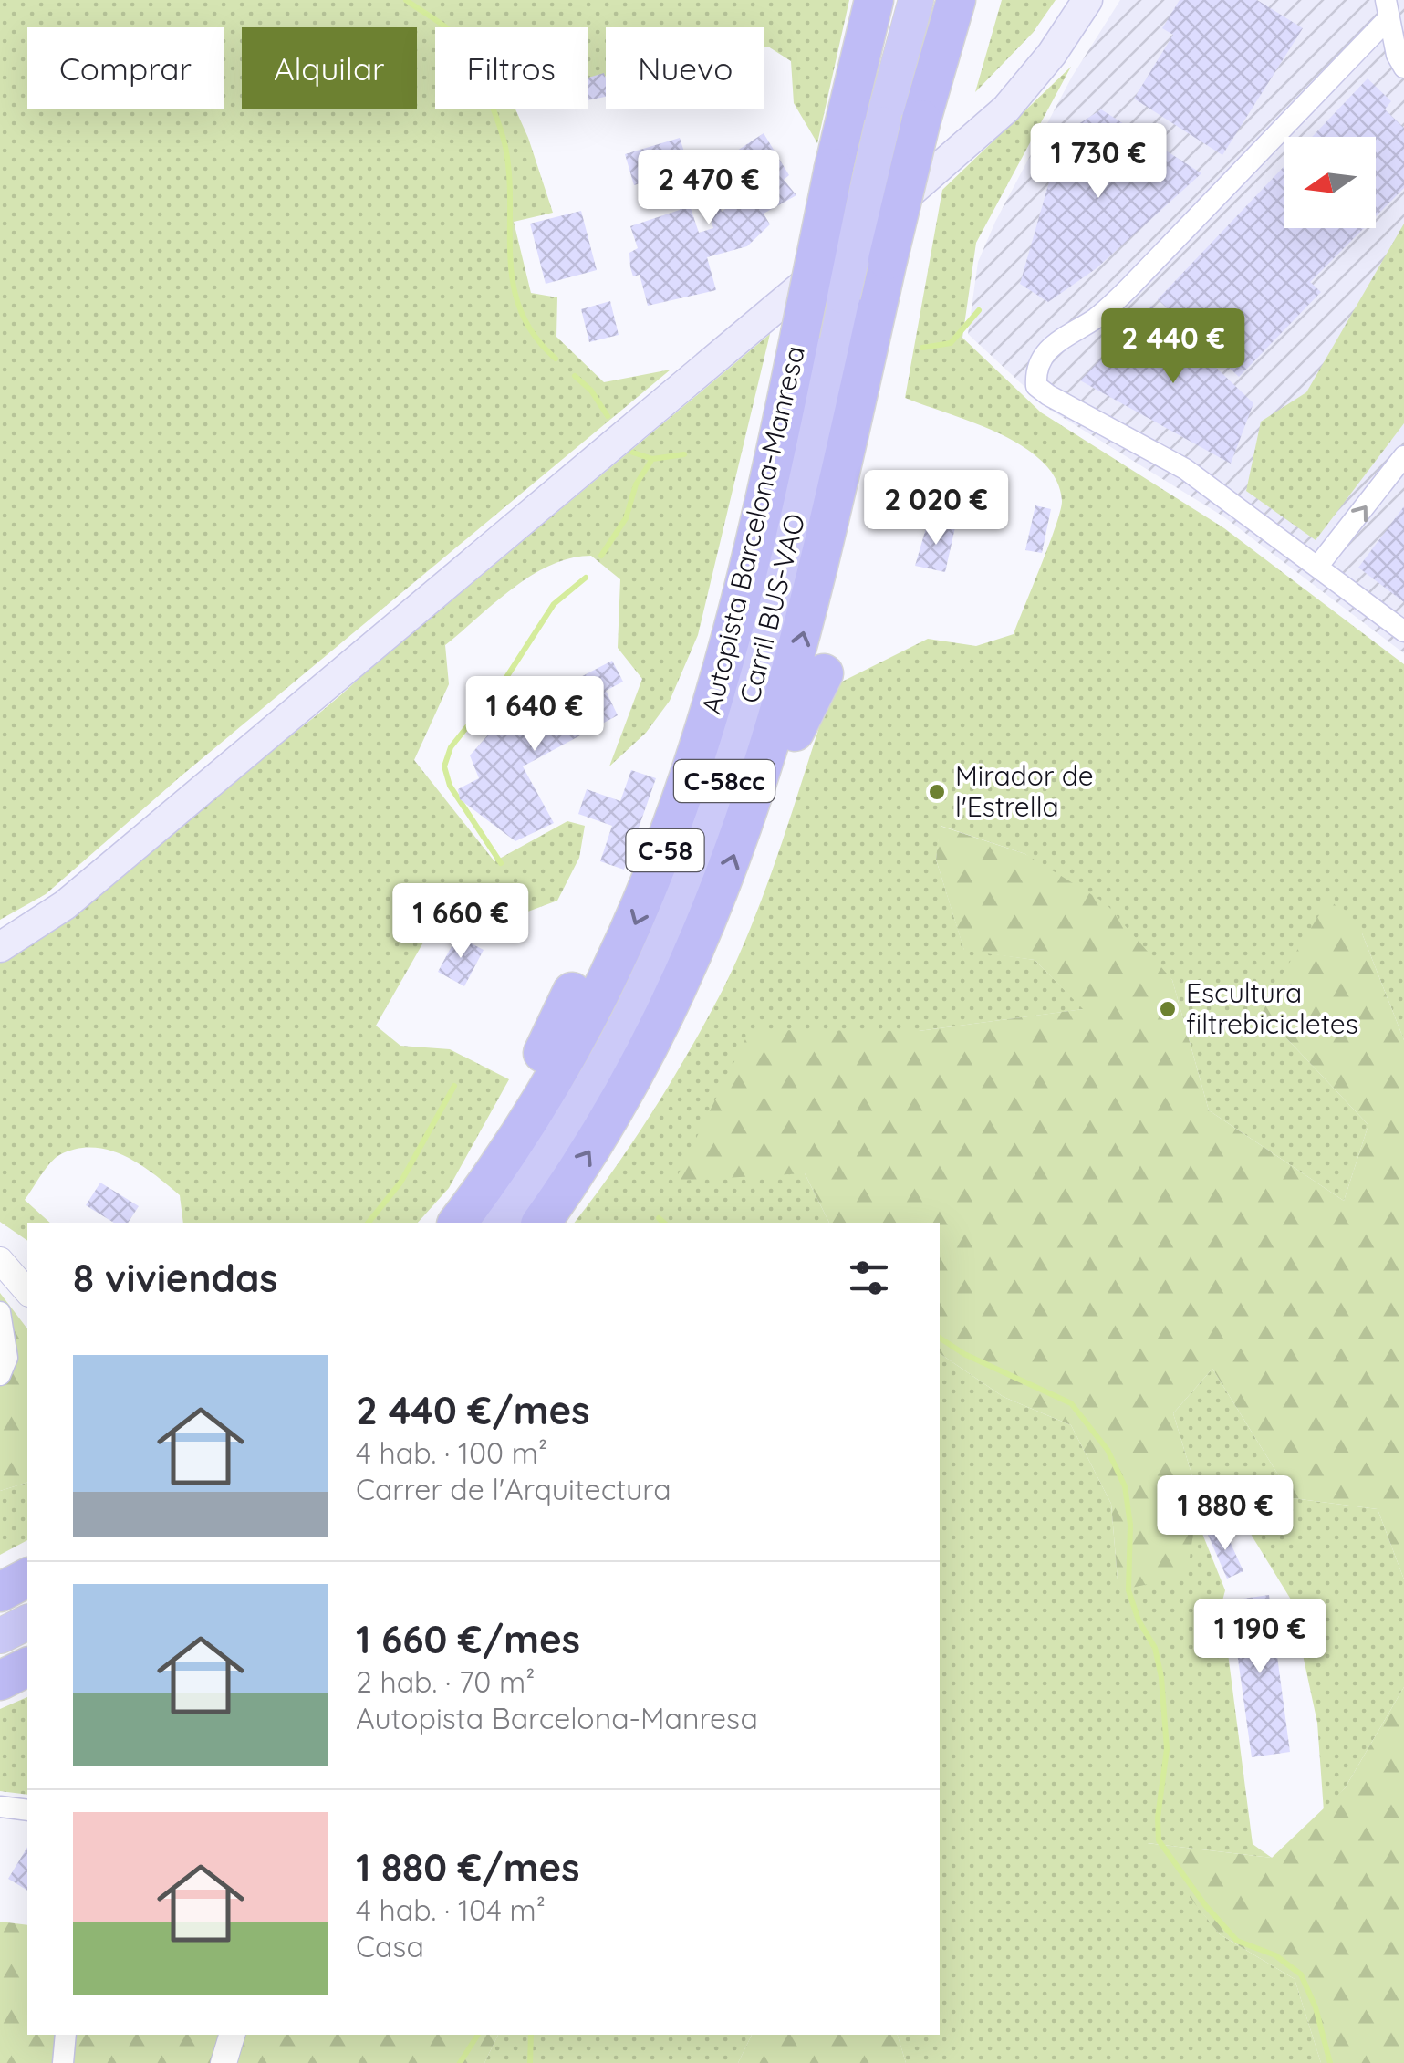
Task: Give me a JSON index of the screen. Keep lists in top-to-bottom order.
{
  "streets": {
    "highway": [
      "Autopista Barcelona-Manresa",
      "Carril BUS-VAO",
      "C-58cc",
      "C-58"
    ]
  },
  "places": ["Mirador de l'Estrella", "Escultura filtrebicicletes"],
  "north": "left",
  "page": {
    "chip": [
      "Comprar",
      "Alquilar",
      "Filtros",
      "Nuevo"
    ],
    "price": [
      "1 730 €",
      "2 470 €",
      "2 440 €",
      "2 020 €",
      "1 640 €",
      "1 660 €",
      "1 880 €",
      "1 190 €"
    ],
    "heading": "8 viviendas",
    "list": [
      {
        "name": "2 440 €/mes",
        "note": "4 hab. · 100 m² · Carrer de l'Arquitectura"
      },
      {
        "name": "1 660 €/mes",
        "note": "2 hab. · 70 m² · Autopista Barcelona-Manresa"
      },
      {
        "name": "1 880 €/mes",
        "note": "4 hab. · 104 m² · Casa"
      }
    ]
  }
}
